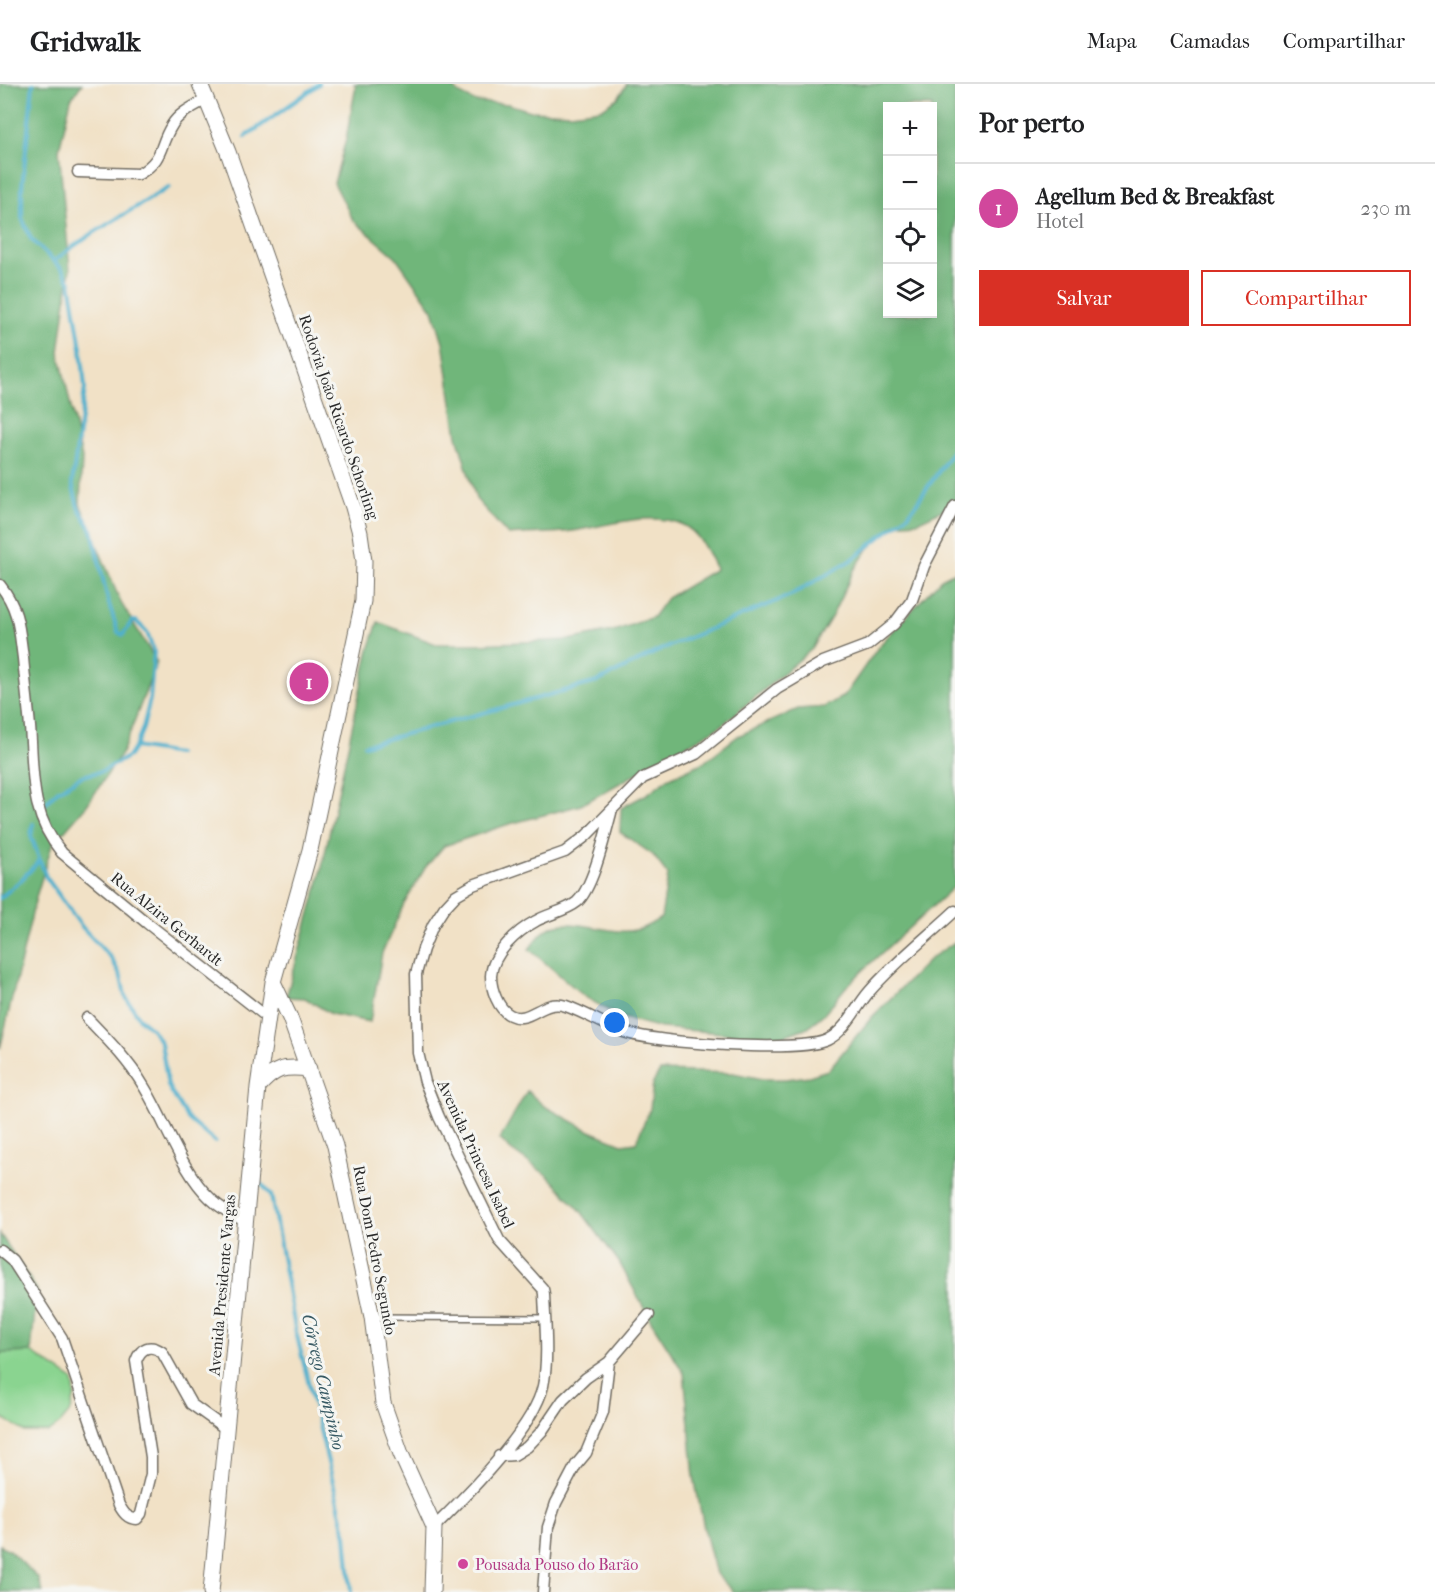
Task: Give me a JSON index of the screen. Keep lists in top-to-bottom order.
{
  "streets": {
    "main road": ["Rodovia João Ricardo Schorling", "Rua Dom Pedro Segundo", "Avenida Presidente Vargas"],
    "street": ["Rua Alzira Gerhardt", "Avenida Princesa Isabel"]
  },
  "crossings": [
    ["Rodovia João Ricardo Schorling", "Rua Dom Pedro Segundo"],
    ["Rodovia João Ricardo Schorling", "Avenida Presidente Vargas"],
    ["Rua Alzira Gerhardt", "Avenida Presidente Vargas"],
    ["Avenida Princesa Isabel", "Rua Dom Pedro Segundo"],
    ["Rua Dom Pedro Segundo", "Avenida Presidente Vargas"]
  ],
  "water": ["Córrego Campinho"],
  "places": ["Pousada Pouso do Barão"],
  "page": {
    "header": "Gridwalk",
    "nav": ["Mapa", "Camadas", "Compartilhar"],
    "heading": "Por perto",
    "map_buttons": ["+", "−"],
    "list": [
      {
        "mark": "1",
        "name": "Agellum Bed & Breakfast",
        "note": "Hotel",
        "value": "230 m"
      }
    ],
    "buttons": ["Salvar", "Compartilhar"],
    "pins": "1"
  }
}
